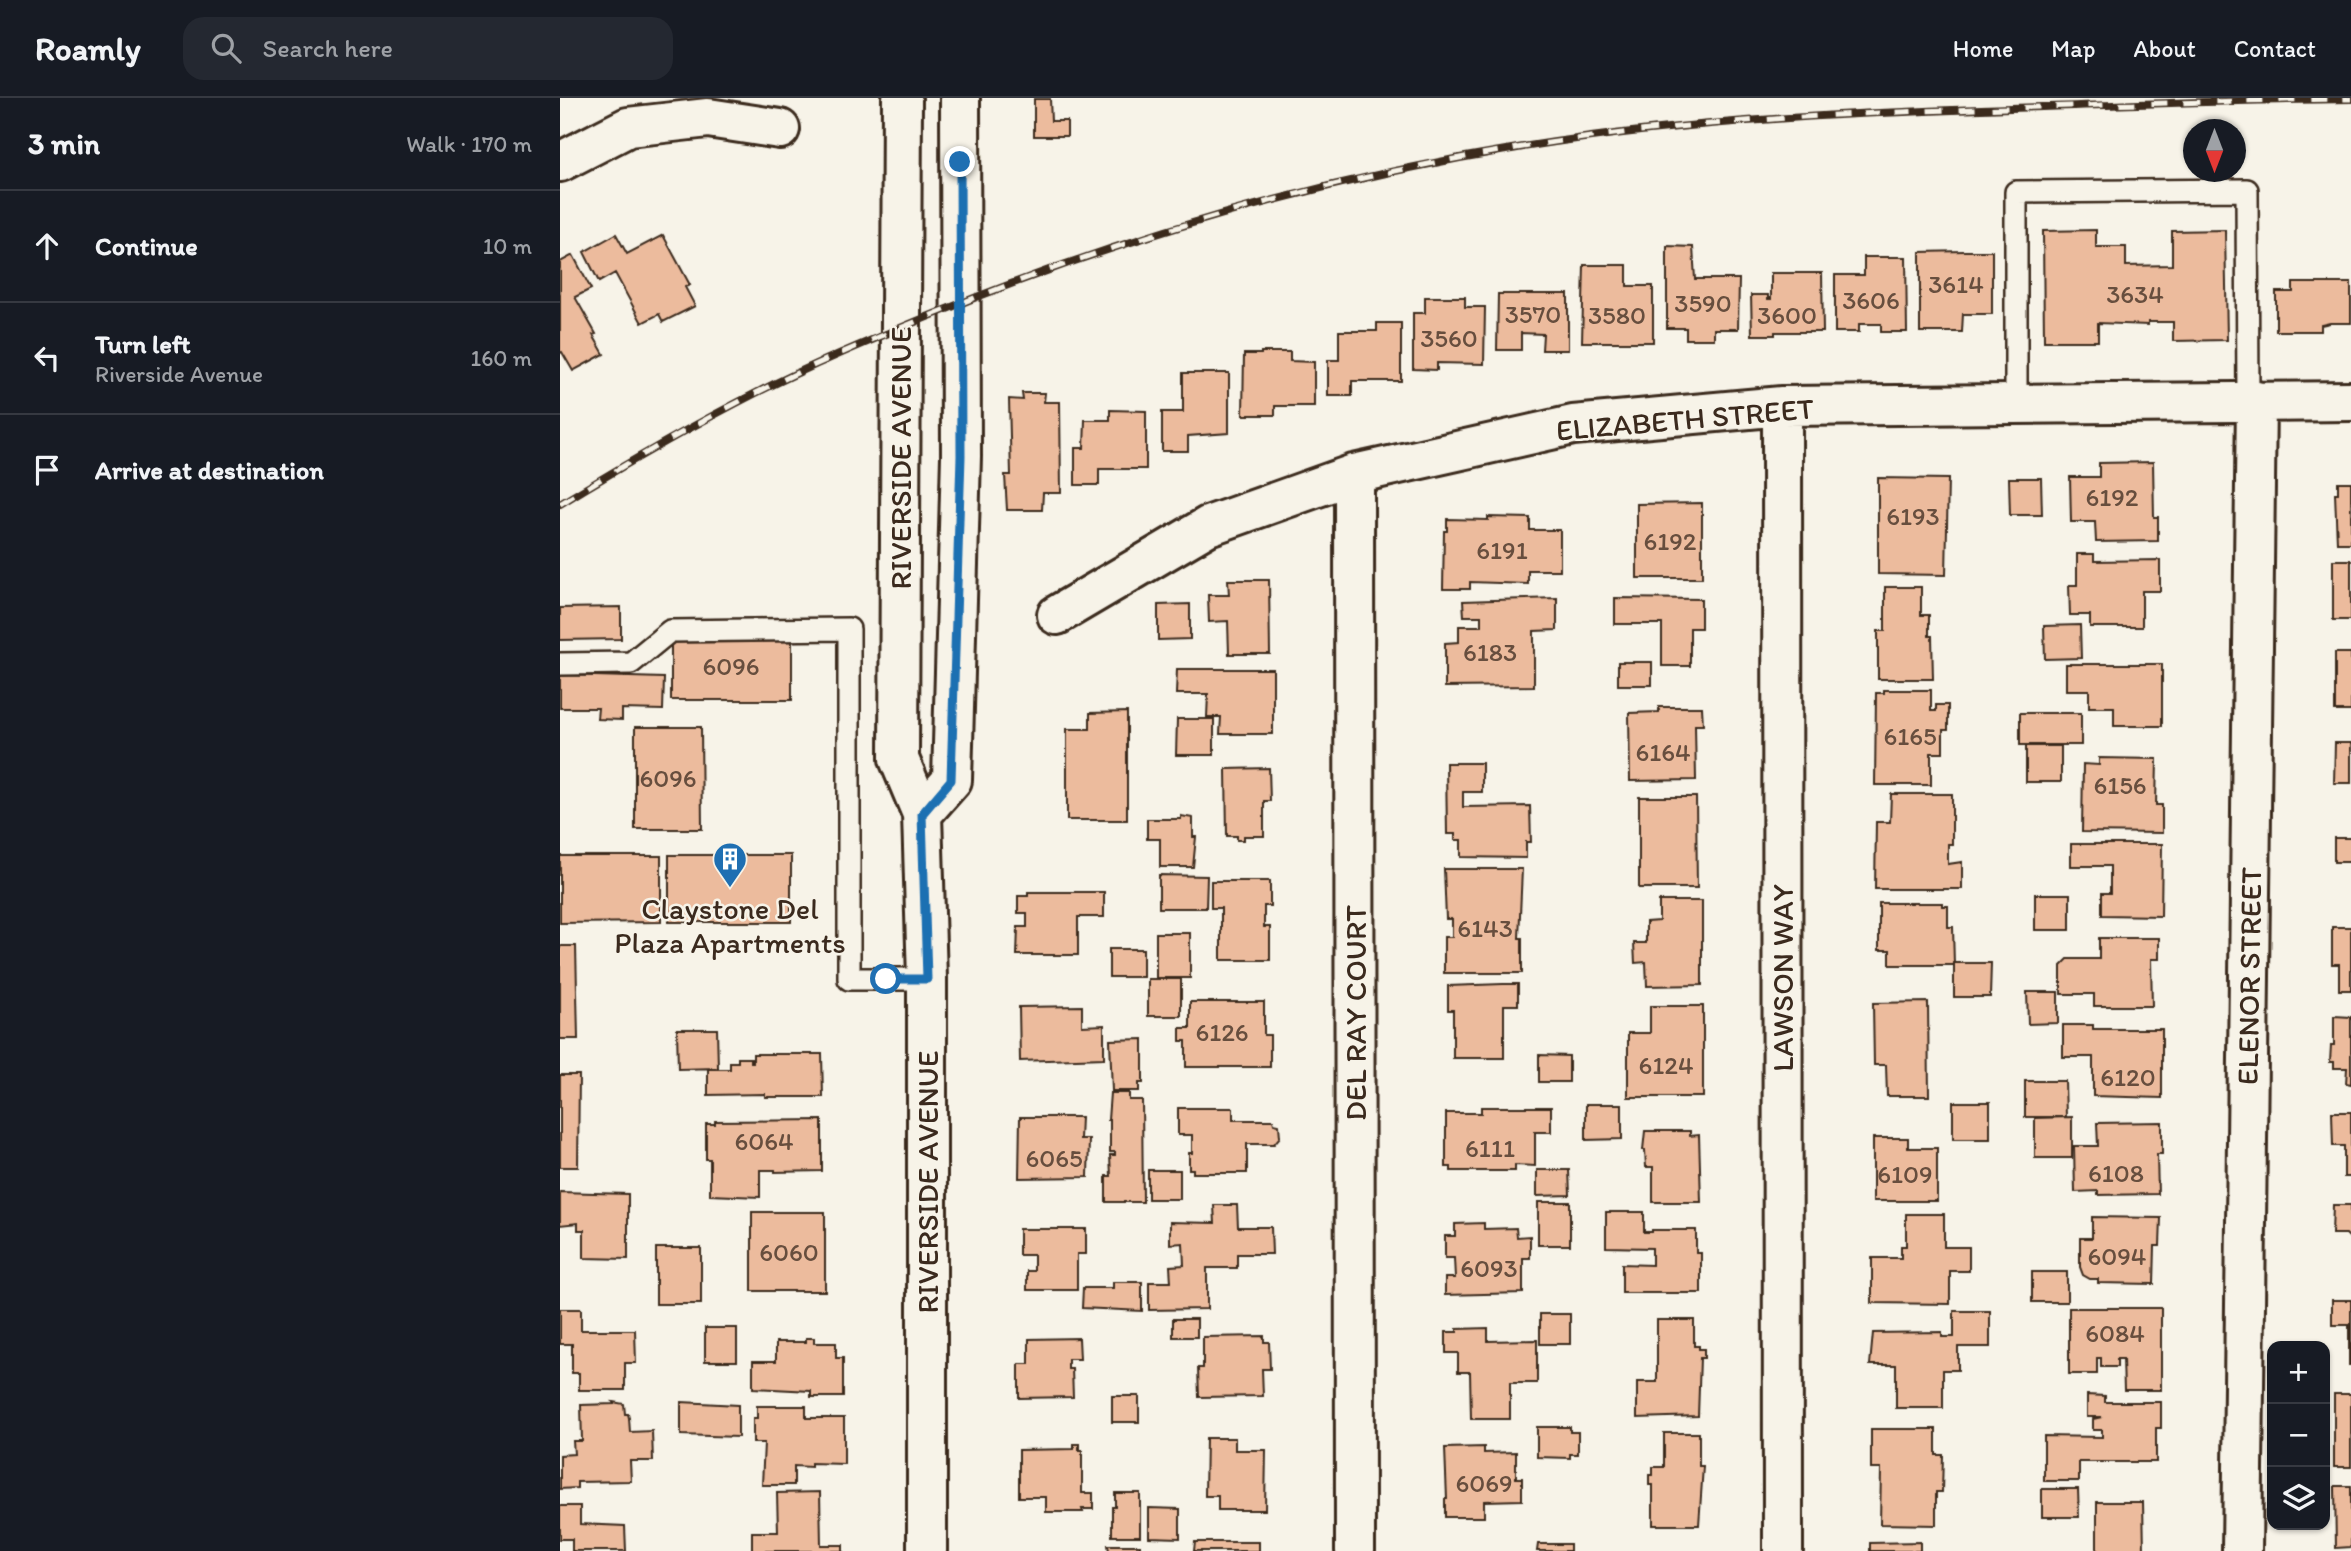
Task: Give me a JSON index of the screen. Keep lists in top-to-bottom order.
{
  "streets": {
    "street": [
      "ELIZABETH STREET",
      "RIVERSIDE AVENUE",
      "ELENOR STREET",
      "LAWSON WAY",
      "DEL RAY COURT"
    ]
  },
  "crossings": [
    ["ELIZABETH STREET", "ELENOR STREET"],
    ["ELIZABETH STREET", "LAWSON WAY"],
    ["ELIZABETH STREET", "DEL RAY COURT"]
  ],
  "places": {
    "building": ["Claystone Del Plaza Apartments"]
  },
  "house_numbers": [
    "3614",
    "3634",
    "3606",
    "3590",
    "3570",
    "3580",
    "3600",
    "3560",
    "6192",
    "6193",
    "6192",
    "6191",
    "6183",
    "6096",
    "6165",
    "6164",
    "6096",
    "6156",
    "6143",
    "6126",
    "6124",
    "6120",
    "6064",
    "6111",
    "6065",
    "6108",
    "6109",
    "6060",
    "6094",
    "6093",
    "6084",
    "6069"
  ],
  "north": "bottom",
  "page": {
    "header": "Roamly",
    "search": "Search here",
    "nav": [
      "Home",
      "Map",
      "About",
      "Contact"
    ],
    "heading": ["3 min", "Walk · 170 m"],
    "list": [
      ["Continue", "10 m"],
      ["Turn left", "Riverside Avenue", "160 m"],
      "Arrive at destination"
    ],
    "map_buttons": ["+", "−"]
  }
}
